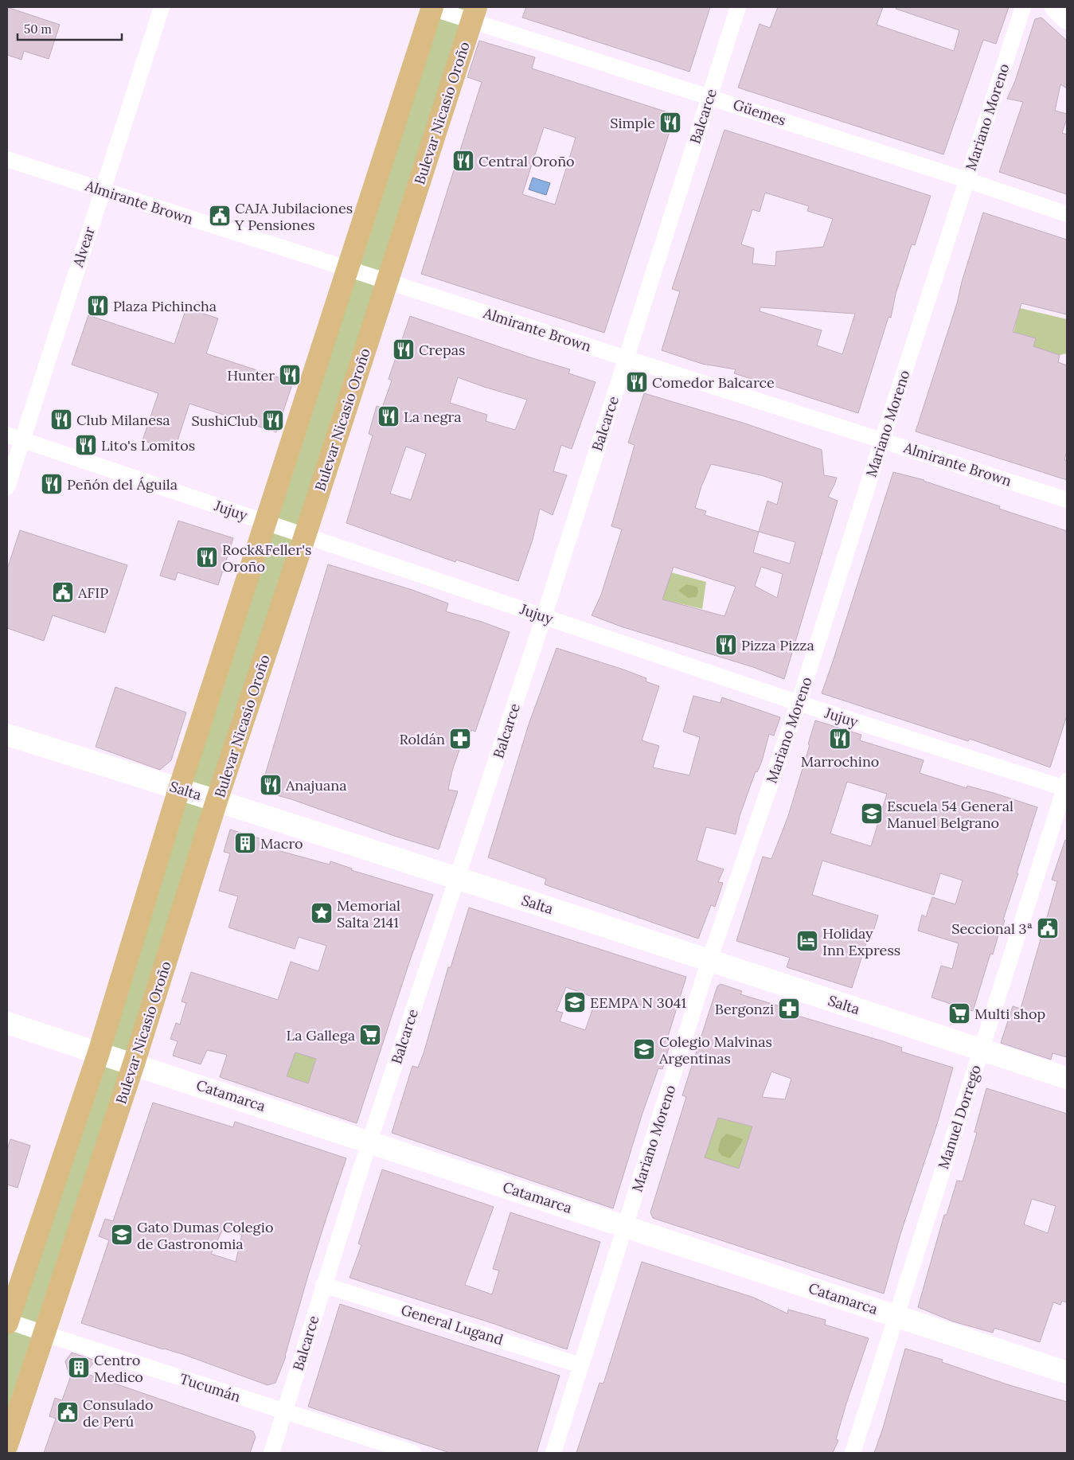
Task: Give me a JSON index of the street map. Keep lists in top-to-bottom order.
{
  "streets": {
    "main road": ["Bulevar Nicasio Oroño", "Salta", "Catamarca"],
    "street": [
      "Güemes",
      "Balcarce",
      "Mariano Moreno",
      "Almirante Brown",
      "Alvear",
      "Jujuy",
      "Manuel Dorrego",
      "General Lugand",
      "Tucumán"
    ]
  },
  "crossings": [
    ["Güemes", "Bulevar Nicasio Oroño"],
    ["Güemes", "Balcarce"],
    ["Güemes", "Mariano Moreno"],
    ["Bulevar Nicasio Oroño", "Almirante Brown"],
    ["Bulevar Nicasio Oroño", "Jujuy"],
    ["Bulevar Nicasio Oroño", "Salta"],
    ["Bulevar Nicasio Oroño", "Catamarca"],
    ["Bulevar Nicasio Oroño", "Tucumán"],
    ["Balcarce", "Almirante Brown"],
    ["Balcarce", "Jujuy"],
    ["Balcarce", "Salta"],
    ["Balcarce", "Catamarca"],
    ["Balcarce", "General Lugand"],
    ["Balcarce", "Tucumán"],
    ["Mariano Moreno", "Almirante Brown"],
    ["Mariano Moreno", "Jujuy"],
    ["Mariano Moreno", "Salta"],
    ["Mariano Moreno", "Catamarca"],
    ["Mariano Moreno", "General Lugand"],
    ["Almirante Brown", "Alvear"],
    ["Alvear", "Jujuy"],
    ["Jujuy", "Manuel Dorrego"],
    ["Salta", "Manuel Dorrego"],
    ["Catamarca", "Manuel Dorrego"]
  ],
  "places": {
    "restaurant": [
      "Simple",
      "Central Oroño",
      "Plaza Pichincha",
      "Crepas",
      "Hunter",
      "Comedor Balcarce",
      "La negra",
      "Club Milanesa",
      "SushiClub",
      "Lito's Lomitos",
      "Peñón del Águila",
      "Rock&Feller's Oroño",
      "Pizza Pizza",
      "Marrochino",
      "Anajuana"
    ],
    "public building": [
      "CAJA Jubilaciones Y Pensiones",
      "AFIP",
      "Seccional 3ª",
      "Consulado de Perú"
    ],
    "pharmacy": ["Roldán", "Bergonzi"],
    "school or university": [
      "Escuela 54 General Manuel Belgrano",
      "EEMPA N 3041",
      "Colegio Malvinas Argentinas",
      "Gato Dumas Colegio de Gastronomia"
    ],
    "building": ["Macro", "Centro Medico"],
    "place": ["Memorial Salta 2141"],
    "hotel": ["Holiday Inn Express"],
    "supermarket": ["Multi shop", "La Gallega"]
  },
  "scale_bar": "50 m"
}
